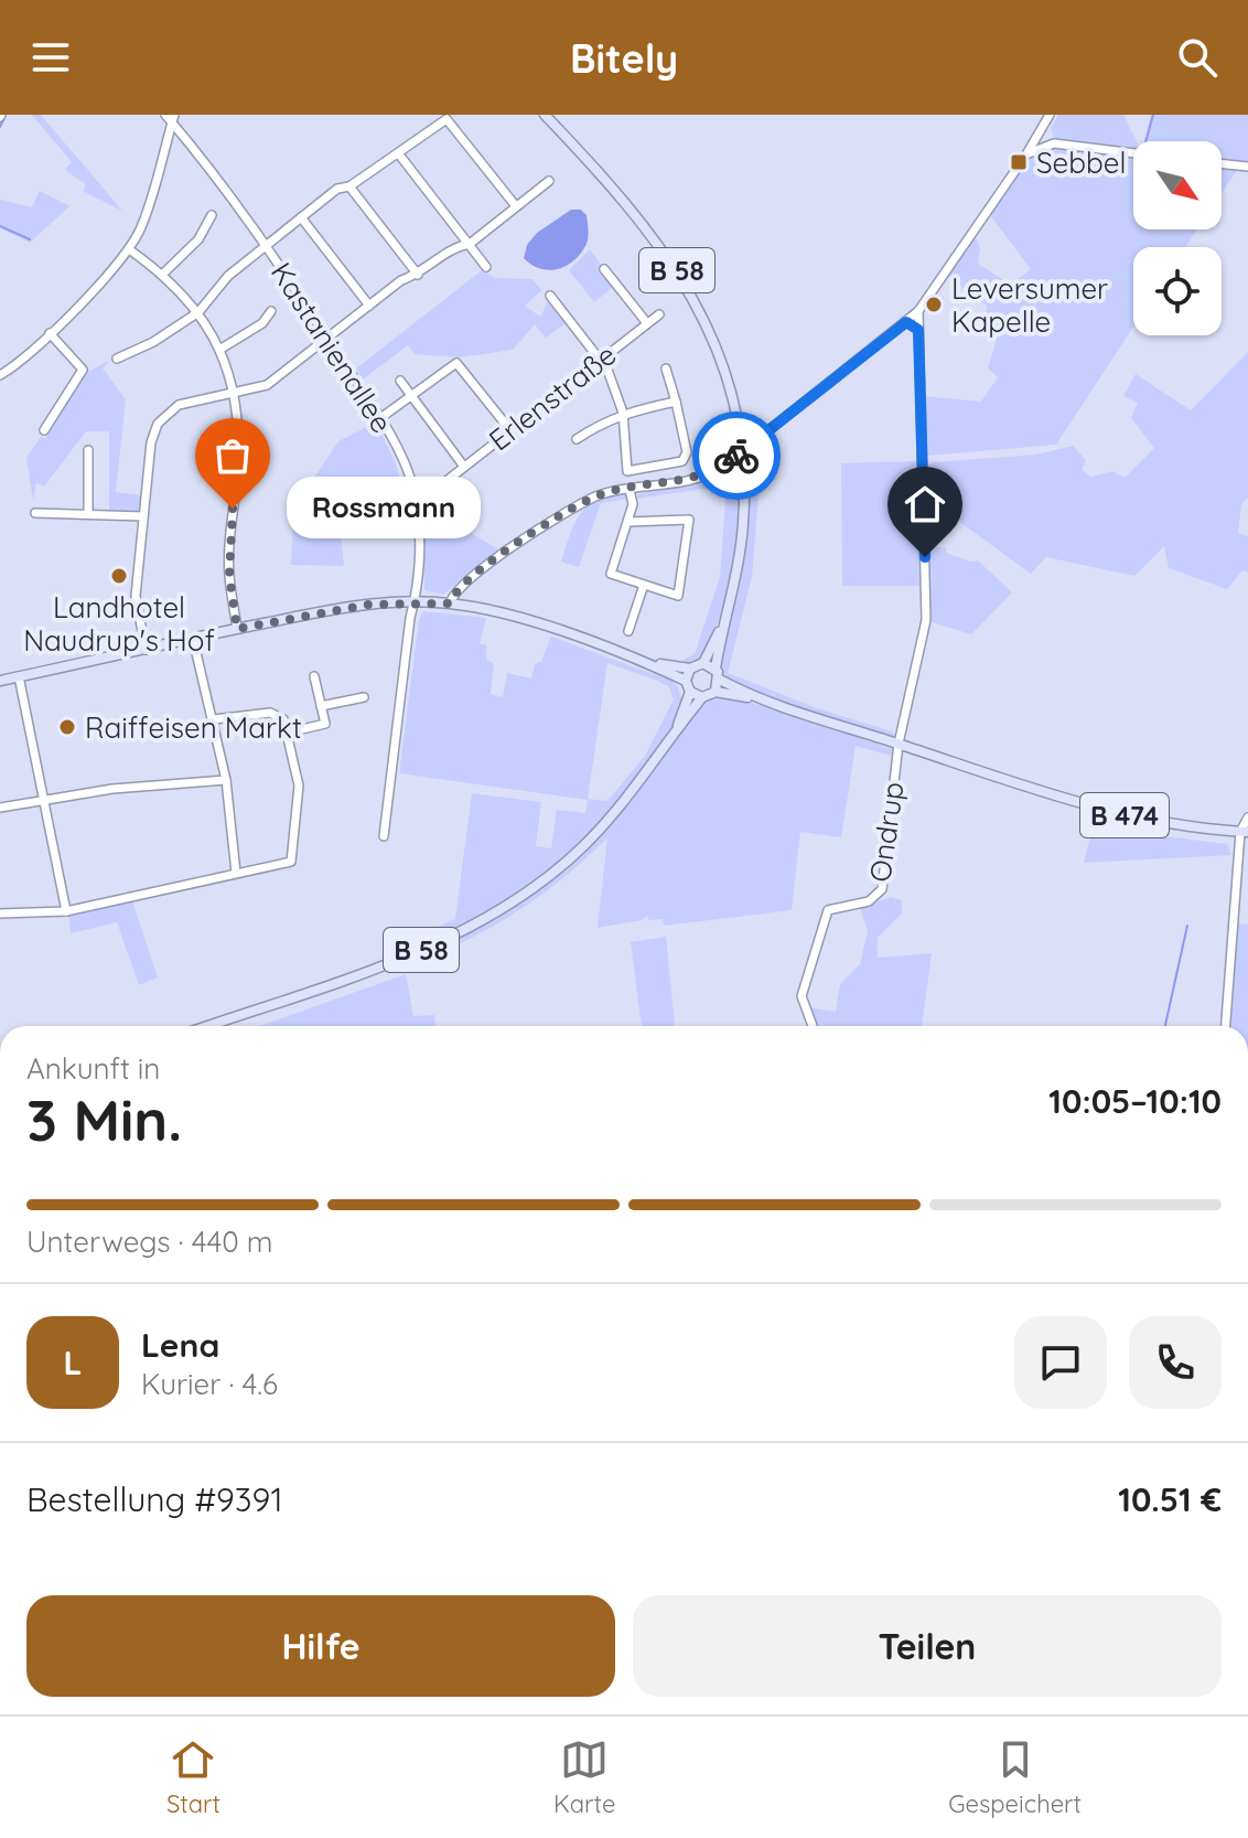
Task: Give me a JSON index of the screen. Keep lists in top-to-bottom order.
{
  "streets": {
    "main road": ["B 58", "B 474"],
    "street": ["Kastanienallee", "Erlenstraße", "Ondrup"]
  },
  "crossings": [
    ["B 58", "B 474"],
    ["Kastanienallee", "Erlenstraße"],
    ["B 474", "Ondrup"]
  ],
  "places": {
    "transit": ["Sebbel"],
    "other": [
      "Leversumer Kapelle",
      "Rossmann",
      "Landhotel Naudrup's Hof",
      "Raiffeisen Markt"
    ]
  },
  "north": "bottom right",
  "page": {
    "header": "Bitely",
    "bubble": "Rossmann",
    "heading": ["3 Min.", "Ankunft in", "10:05–10:10"],
    "panel": [
      "Lena",
      "Kurier · 4.6",
      "Bestellung #9391",
      "10.51 €"
    ],
    "bar": "Unterwegs · 440 m",
    "round": "L",
    "buttons": ["Hilfe", "Teilen"],
    "tabs": ["Start", "Karte", "Gespeichert"]
  }
}
